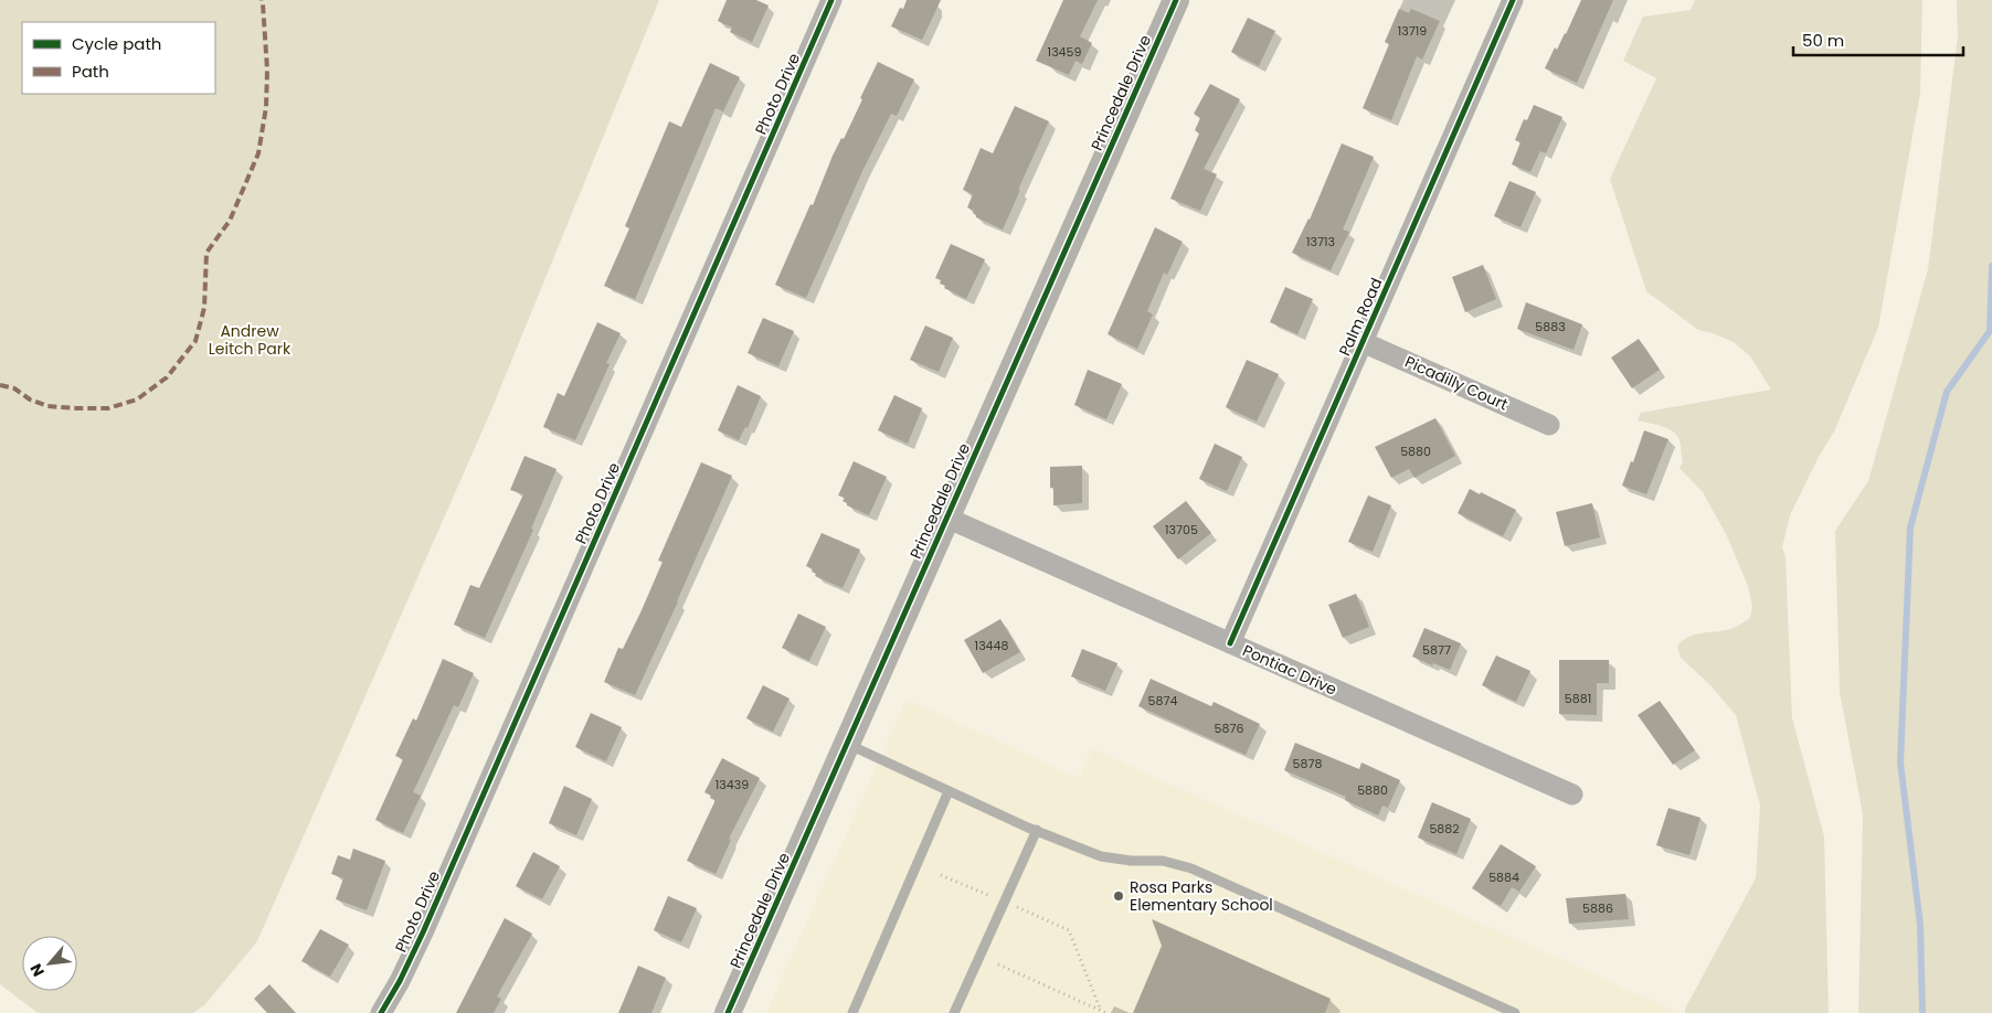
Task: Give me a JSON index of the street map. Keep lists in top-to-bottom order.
{
  "streets": {
    "street": [
      "Princedale Drive",
      "Photo Drive",
      "Palm Road",
      "Picadilly Court",
      "Pontiac Drive"
    ]
  },
  "crossings": [
    ["Princedale Drive", "Pontiac Drive"],
    ["Palm Road", "Picadilly Court"],
    ["Palm Road", "Pontiac Drive"]
  ],
  "parks": ["Andrew Leitch Park"],
  "places": ["Rosa Parks Elementary School"],
  "house_numbers": [
    "13719",
    "13459",
    "13713",
    "5883",
    "5880",
    "13705",
    "13448",
    "5877",
    "5881",
    "5874",
    "5876",
    "5878",
    "13439",
    "5880",
    "5882",
    "5884",
    "5886"
  ],
  "legend": ["Cycle path", "Path"],
  "scale_bar": "50 m",
  "north": "bottom left"
}
